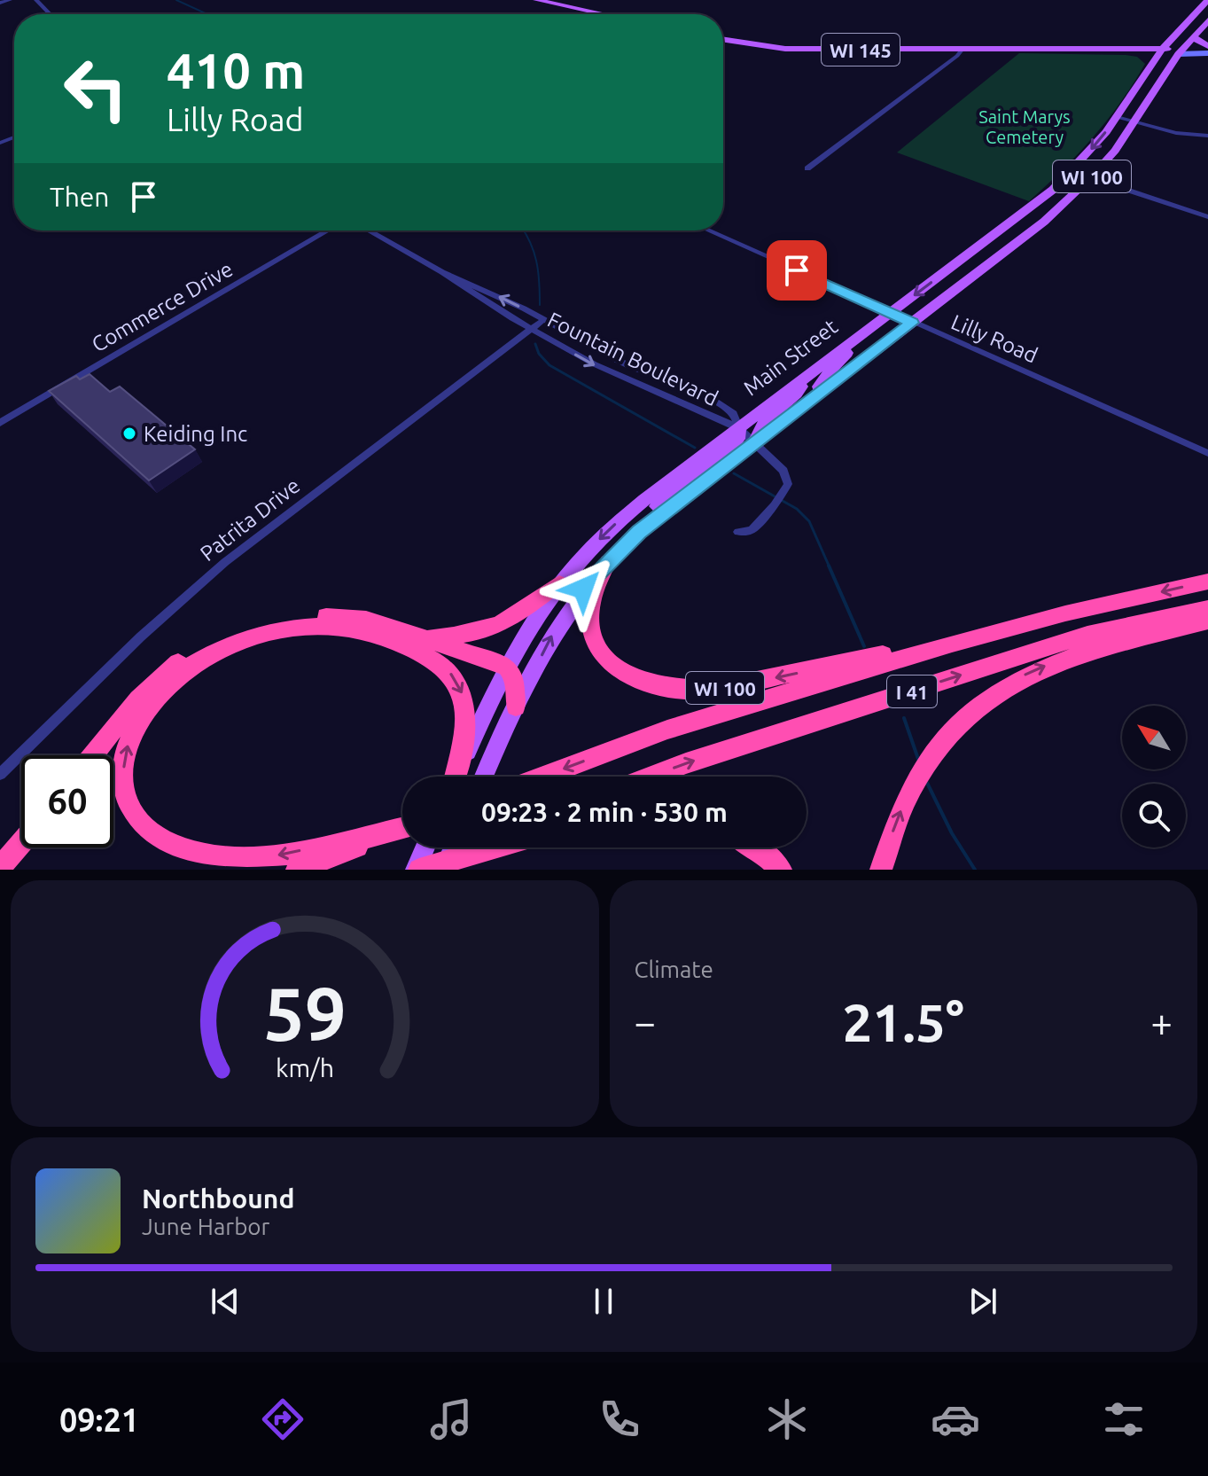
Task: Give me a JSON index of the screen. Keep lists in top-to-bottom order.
{
  "streets": {
    "highway": ["WI 100", "I 41"],
    "main road": ["WI 145", "Main Street"],
    "street": [
      "Commerce Drive",
      "Lilly Road",
      "Fountain Boulevard",
      "Patrita Drive"
    ]
  },
  "crossings": [
    ["WI 145", "Main Street"],
    ["WI 100", "Main Street"],
    ["WI 100", "I 41"],
    ["Lilly Road", "Main Street"],
    ["Main Street", "Fountain Boulevard"],
    ["Fountain Boulevard", "Patrita Drive"]
  ],
  "parks": ["Saint Marys Cemetery"],
  "places": ["Keiding Inc"],
  "north": "top left",
  "page": {
    "turn": ["410 m", "Lilly Road"],
    "then": "Then",
    "limit": "60",
    "trip": "09:23 · 2 min · 530 m",
    "tile": "Climate",
    "heat": ["−", "21.5°", "+"],
    "song": ["Northbound", "June Harbor"],
    "tabs": "09:21",
    "gauge": ["59", "km/h"]
  }
}
